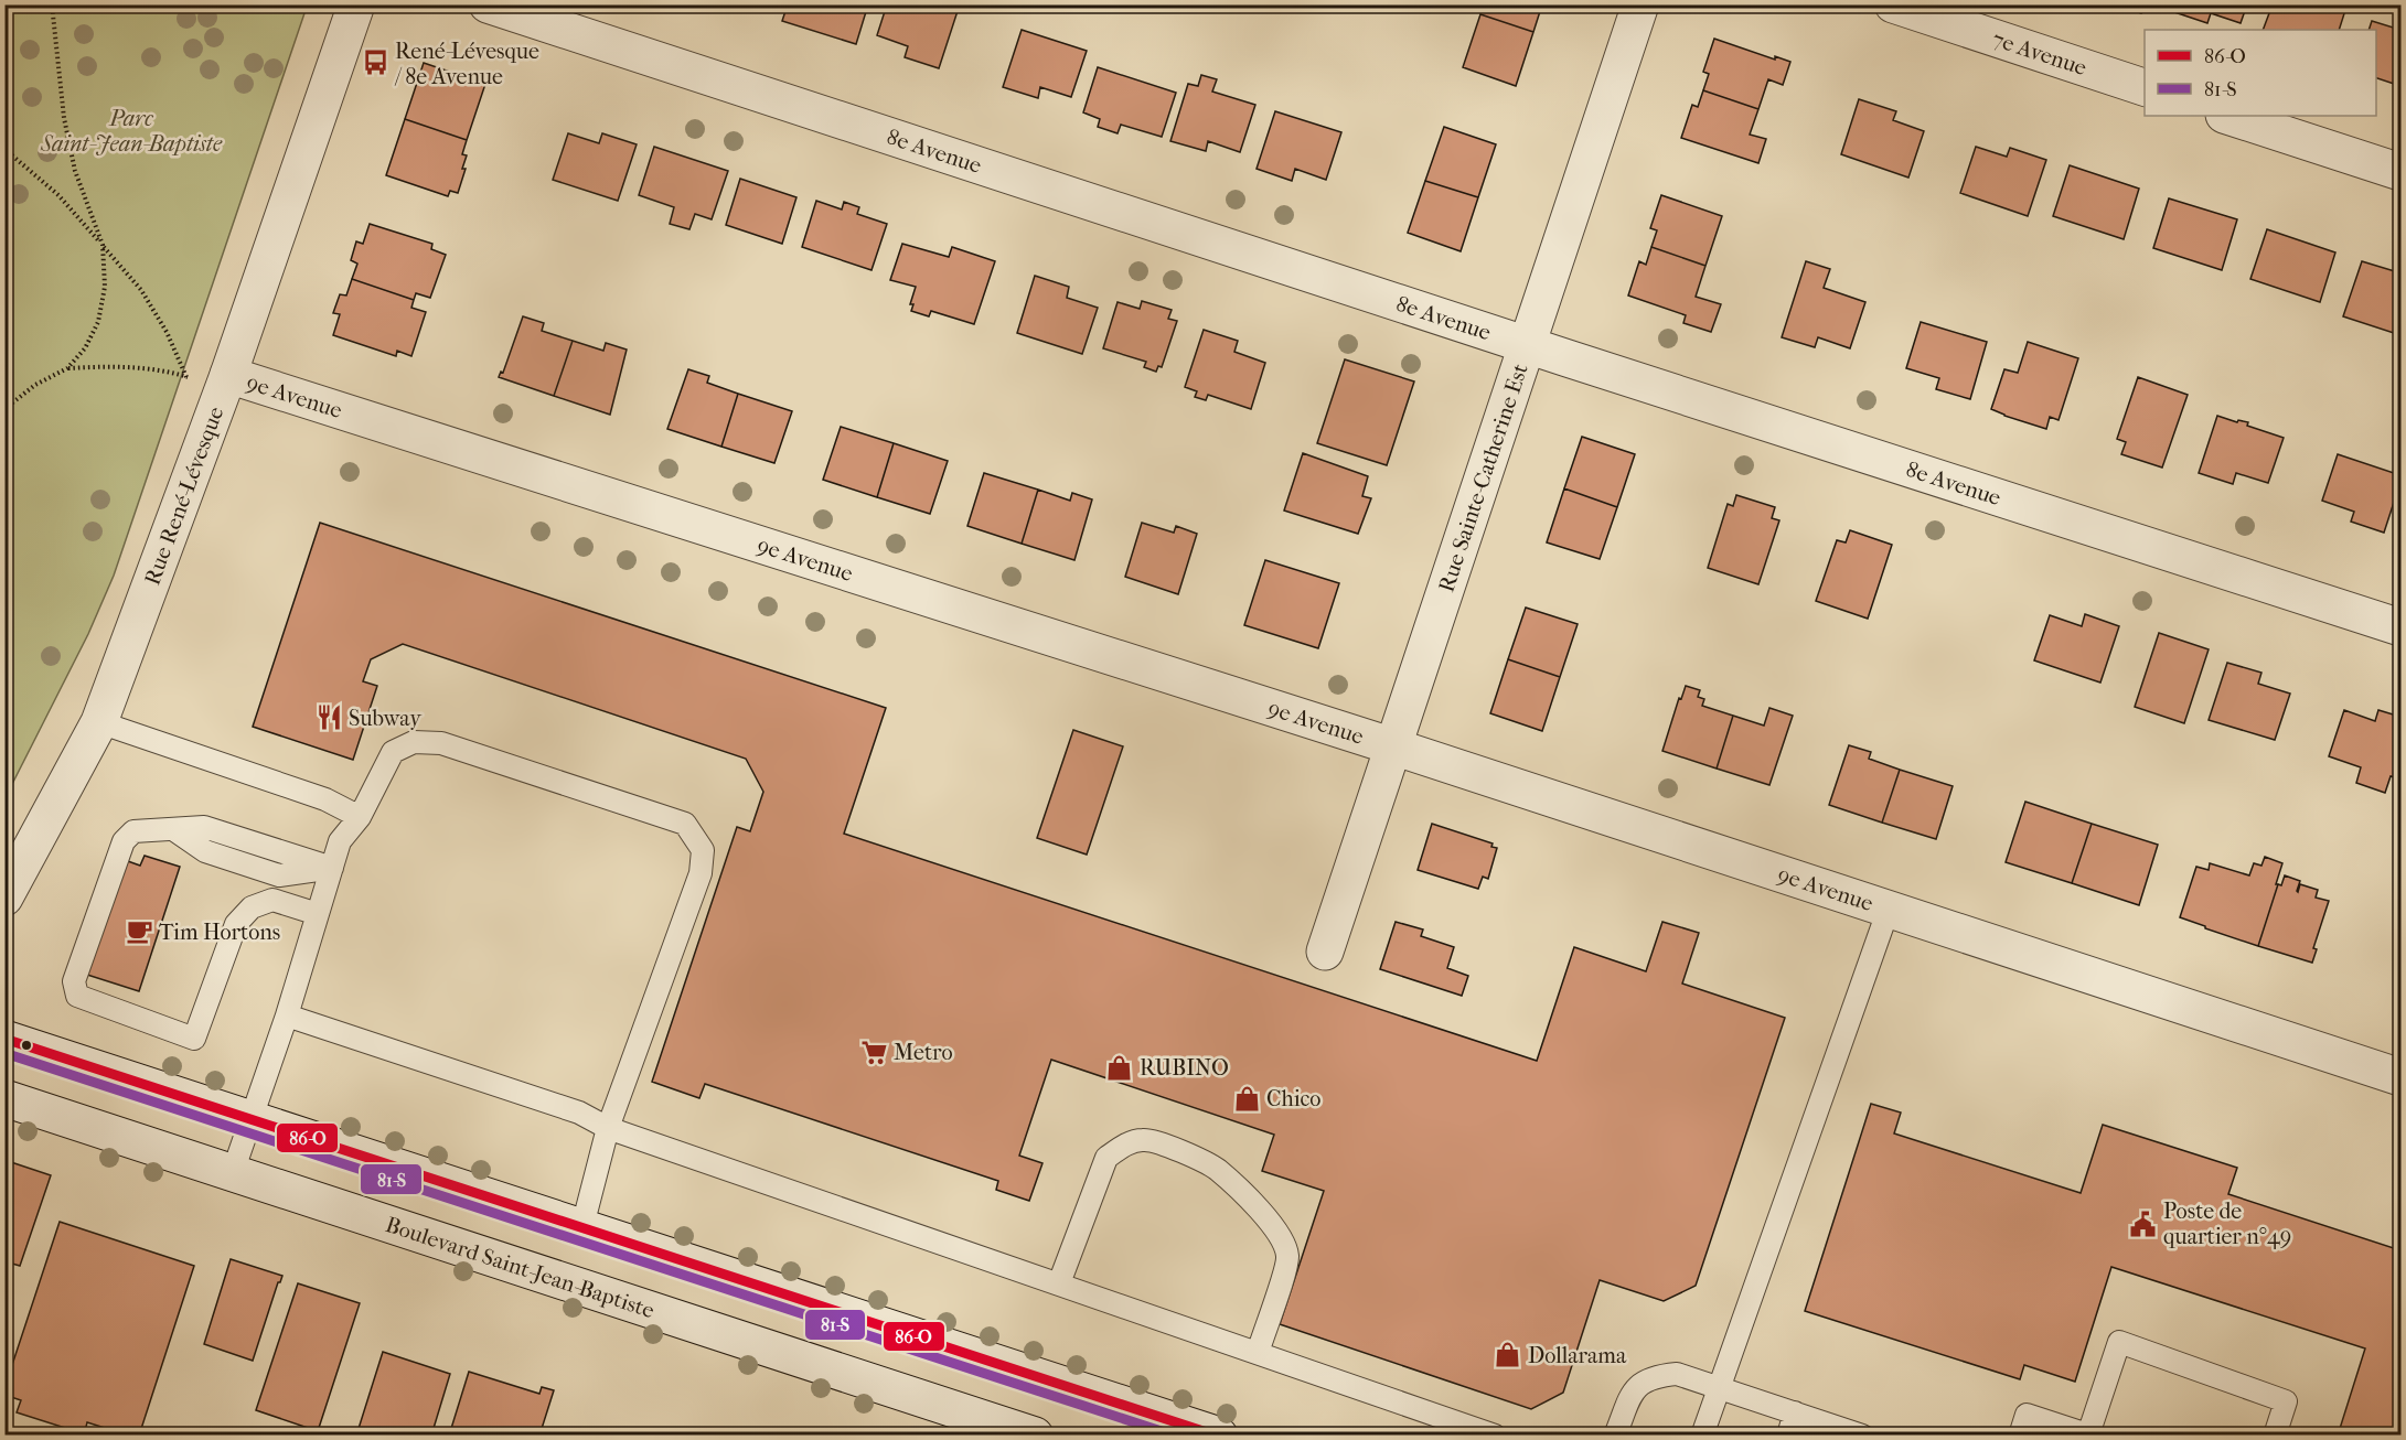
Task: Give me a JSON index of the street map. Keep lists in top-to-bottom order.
{
  "streets": {
    "street": [
      "7e Avenue",
      "8e Avenue",
      "9e Avenue",
      "Rue Sainte-Catherine Est",
      "Rue René-Lévesque",
      "Boulevard Saint-Jean-Baptiste"
    ]
  },
  "crossings": [
    ["8e Avenue", "Rue Sainte-Catherine Est"],
    ["9e Avenue", "Rue Sainte-Catherine Est"],
    ["9e Avenue", "Rue René-Lévesque"]
  ],
  "parks": ["Parc Saint-Jean-Baptiste"],
  "places": {
    "bus stop": ["René-Lévesque / 8e Avenue"],
    "restaurant": ["Subway"],
    "cafe": ["Tim Hortons"],
    "supermarket": ["Metro"],
    "shop": ["RUBINO", "Chico", "Dollarama"],
    "public building": ["Poste de quartier n°49"]
  },
  "lines": ["transit line 86-O", "transit line 81-S"],
  "legend": ["86-O", "81-S"]
}
